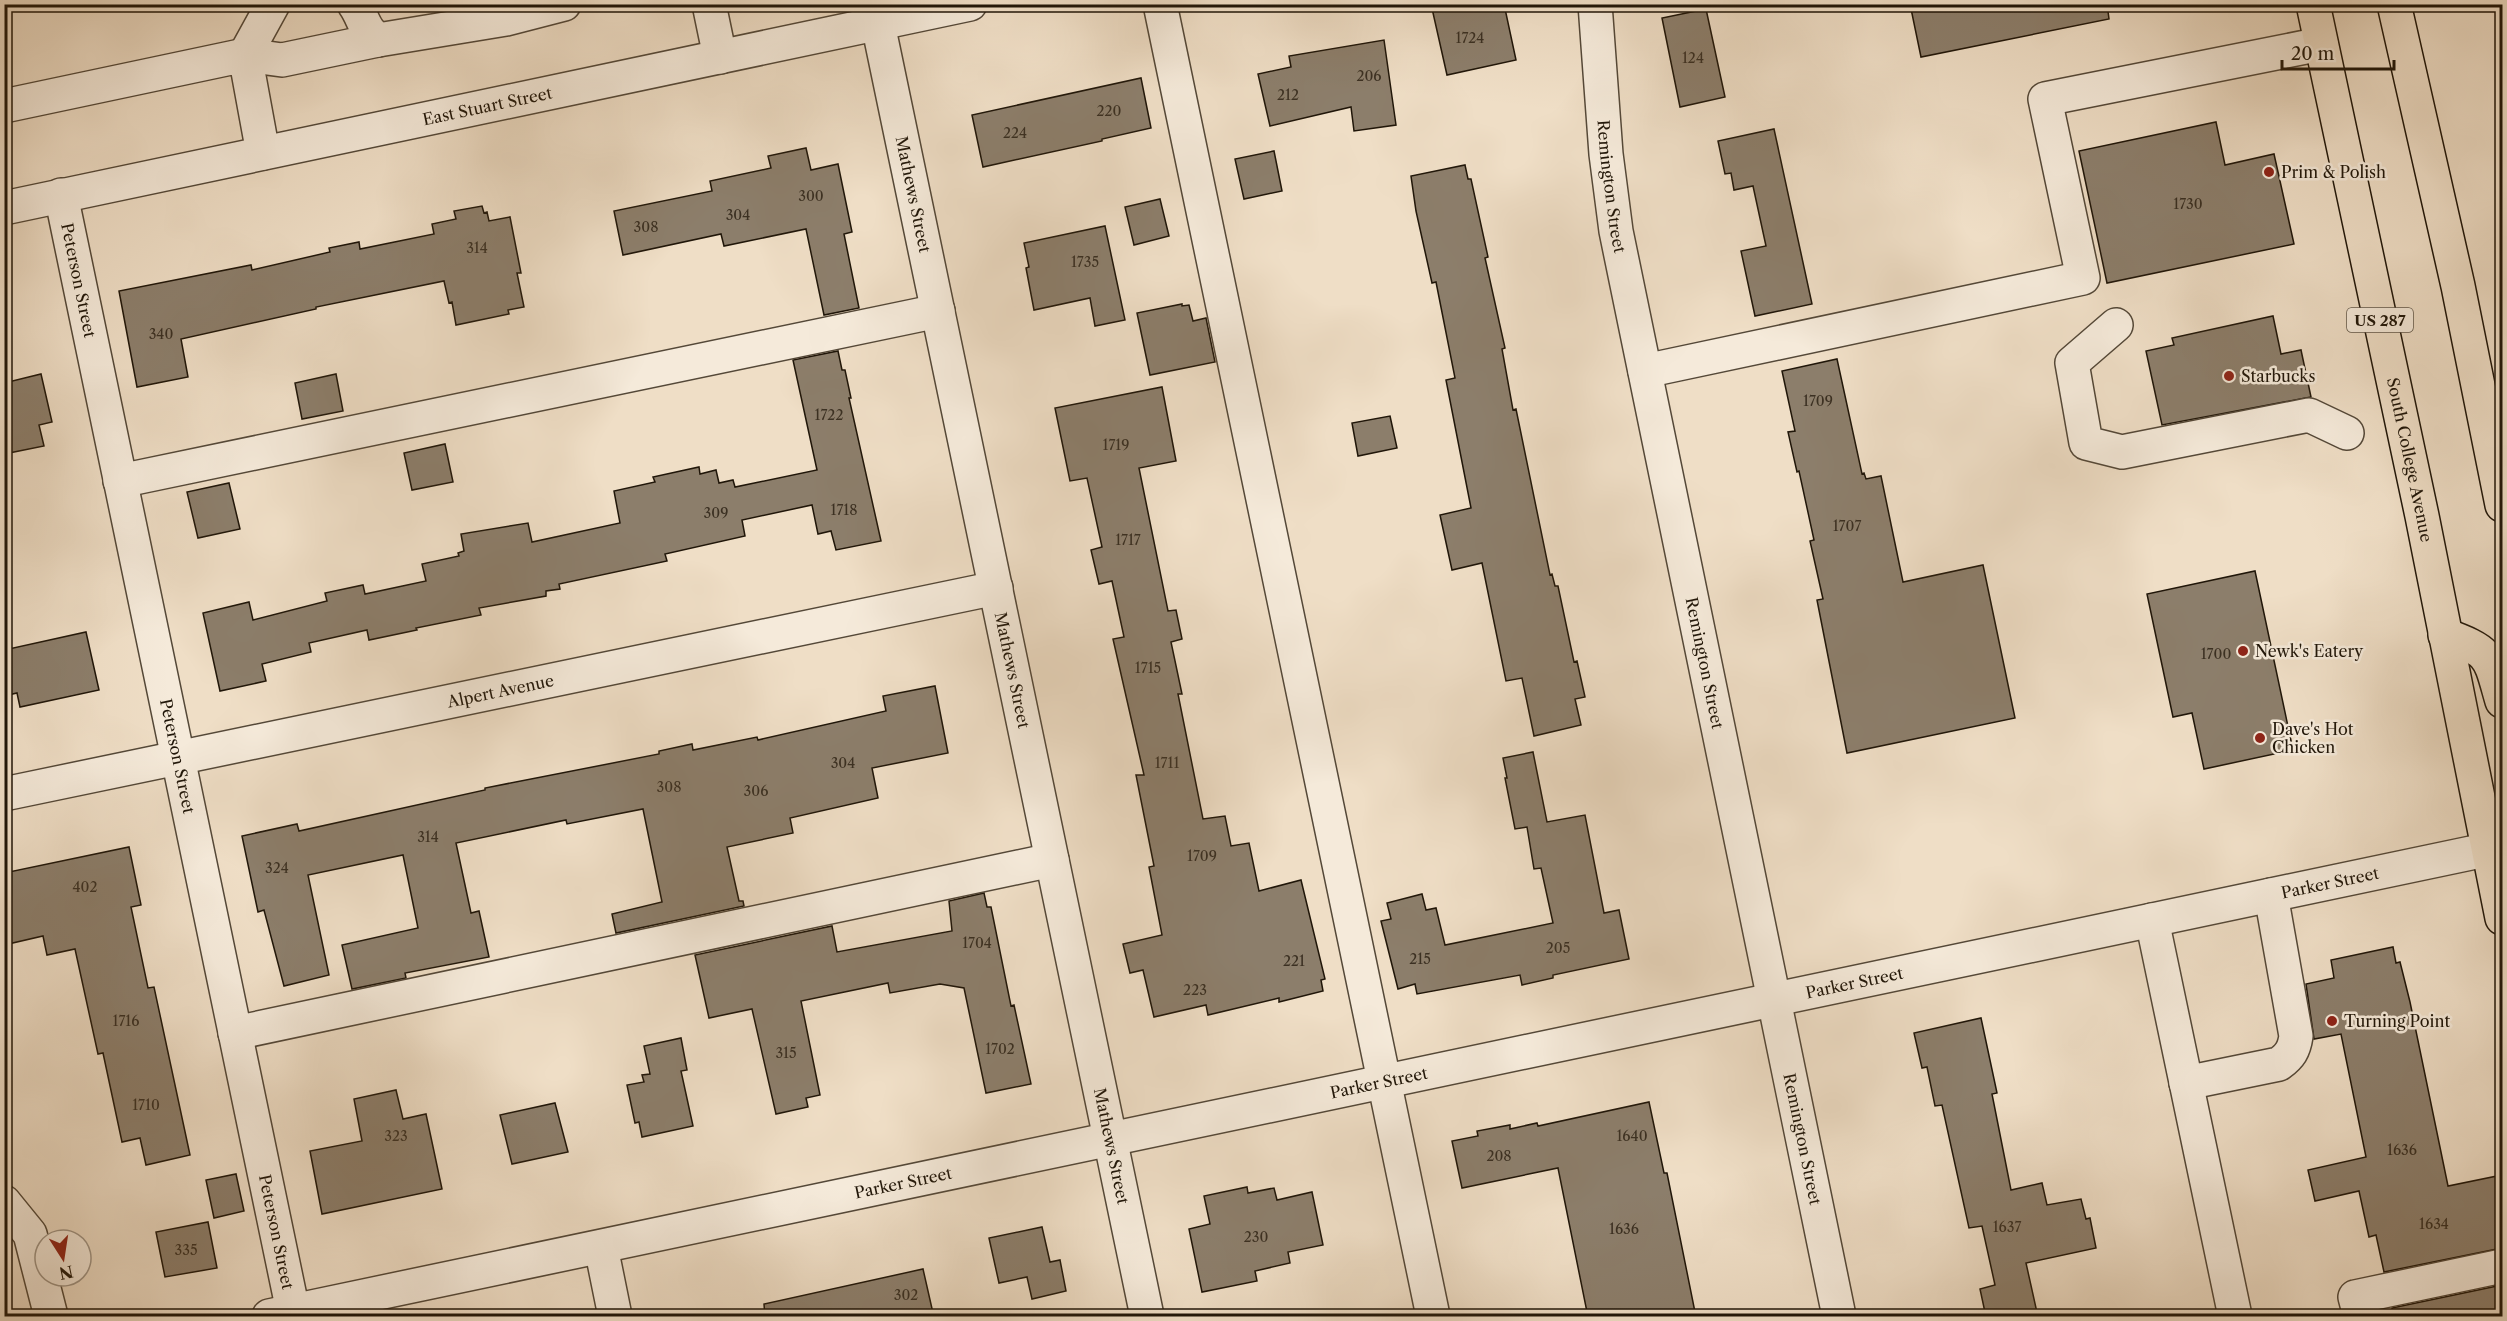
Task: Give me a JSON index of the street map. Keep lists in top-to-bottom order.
{
  "streets": {
    "highway": ["US 287", "South College Avenue"],
    "street": [
      "East Stuart Street",
      "Remington Street",
      "Mathews Street",
      "Peterson Street",
      "Alpert Avenue",
      "Parker Street"
    ]
  },
  "crossings": [
    ["East Stuart Street", "Mathews Street"],
    ["East Stuart Street", "Peterson Street"],
    ["Remington Street", "Parker Street"],
    ["Mathews Street", "Alpert Avenue"],
    ["Mathews Street", "Parker Street"],
    ["Peterson Street", "Alpert Avenue"],
    ["Peterson Street", "Parker Street"],
    ["South College Avenue", "Parker Street"]
  ],
  "places": [
    "Prim & Polish",
    "Starbucks",
    "Newk's Eatery",
    "Dave's Hot Chicken",
    "Turning Point"
  ],
  "house_numbers": [
    "1724",
    "124",
    "206",
    "212",
    "220",
    "224",
    "300",
    "1730",
    "304",
    "308",
    "314",
    "1735",
    "340",
    "1709",
    "1722",
    "1719",
    "1718",
    "309",
    "1707",
    "1717",
    "1700",
    "1715",
    "304",
    "1711",
    "308",
    "306",
    "314",
    "1709",
    "324",
    "402",
    "1704",
    "205",
    "215",
    "221",
    "223",
    "1716",
    "1702",
    "315",
    "1710",
    "323",
    "1640",
    "1636",
    "208",
    "1634",
    "1637",
    "1636",
    "230",
    "335",
    "302"
  ],
  "scale_bar": "20 m",
  "north": "bottom"
}
